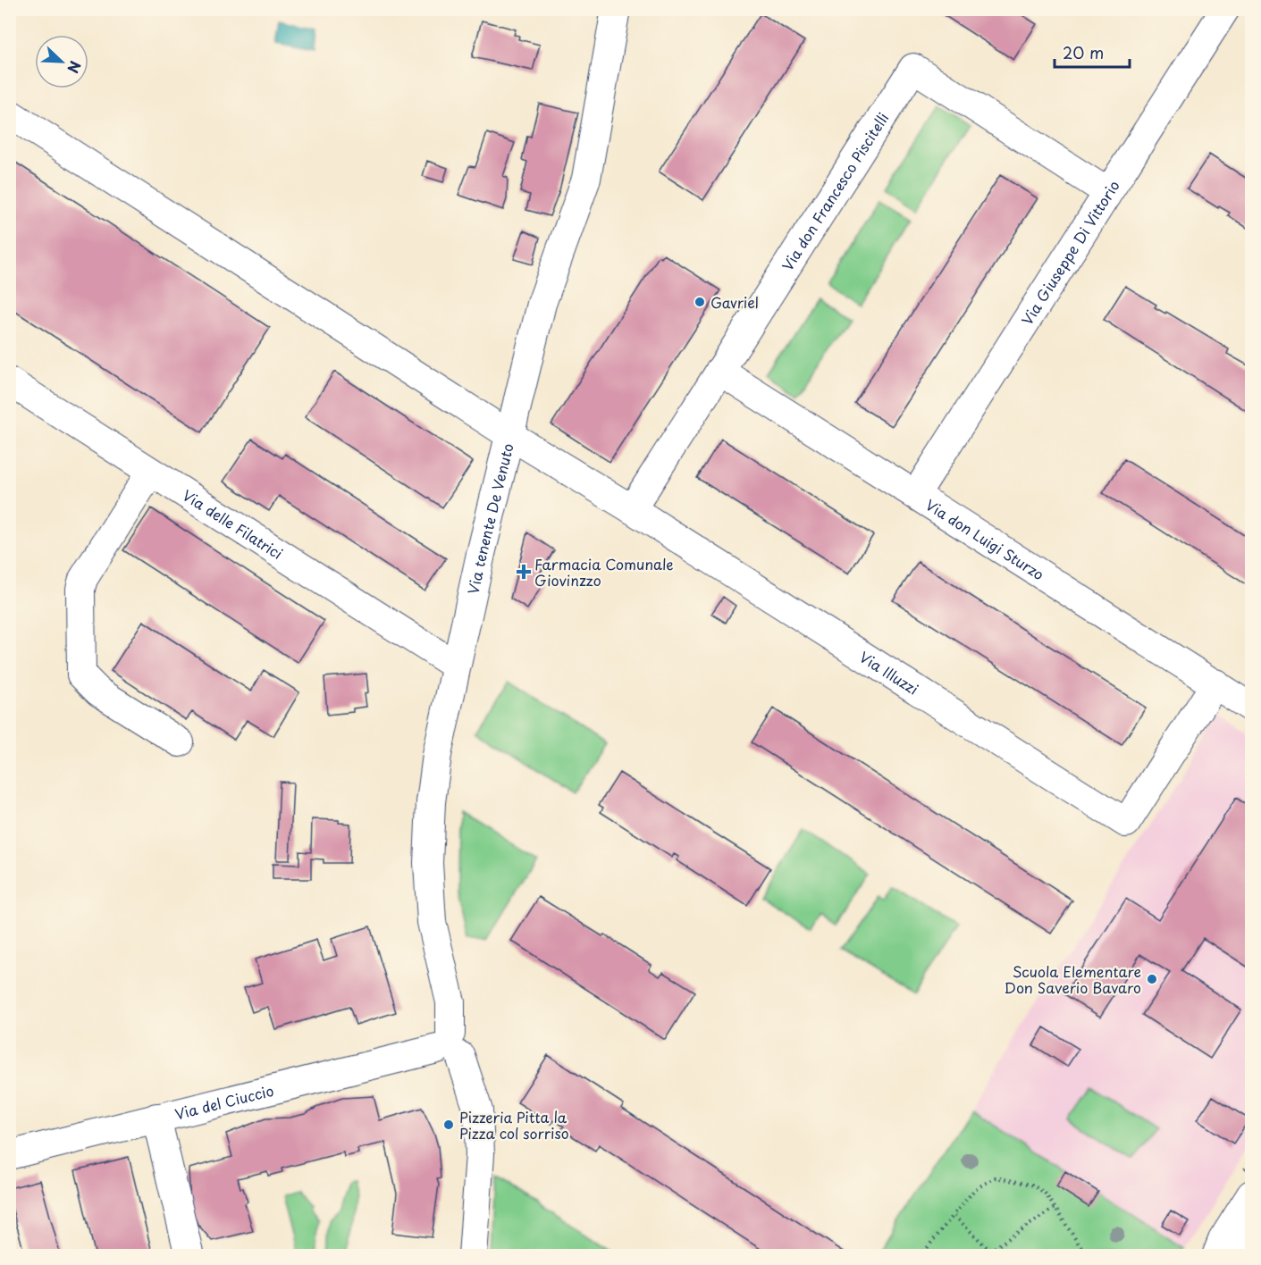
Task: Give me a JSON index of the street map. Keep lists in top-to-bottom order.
{
  "streets": {
    "street": [
      "Via don Francesco Piscitelli",
      "Via Giuseppe Di Vittorio",
      "Via tenente De Venuto",
      "Via delle Filatrici",
      "Via don Luigi Sturzo",
      "Via Illuzzi",
      "Via del Ciuccio"
    ]
  },
  "crossings": [
    ["Via don Francesco Piscitelli", "Via Giuseppe Di Vittorio"],
    ["Via don Francesco Piscitelli", "Via don Luigi Sturzo"],
    ["Via don Francesco Piscitelli", "Via Illuzzi"],
    ["Via Giuseppe Di Vittorio", "Via don Luigi Sturzo"],
    ["Via tenente De Venuto", "Via delle Filatrici"],
    ["Via tenente De Venuto", "Via Illuzzi"],
    ["Via tenente De Venuto", "Via del Ciuccio"],
    ["Via don Luigi Sturzo", "Via Illuzzi"]
  ],
  "places": {
    "other": ["Gavriel", "Scuola Elementare Don Saverio Bavaro", "Pizzeria Pitta la Pizza col sorriso"],
    "health": ["Farmacia Comunale Giovinzzo"]
  },
  "scale_bar": "20 m",
  "north": "bottom right"
}
